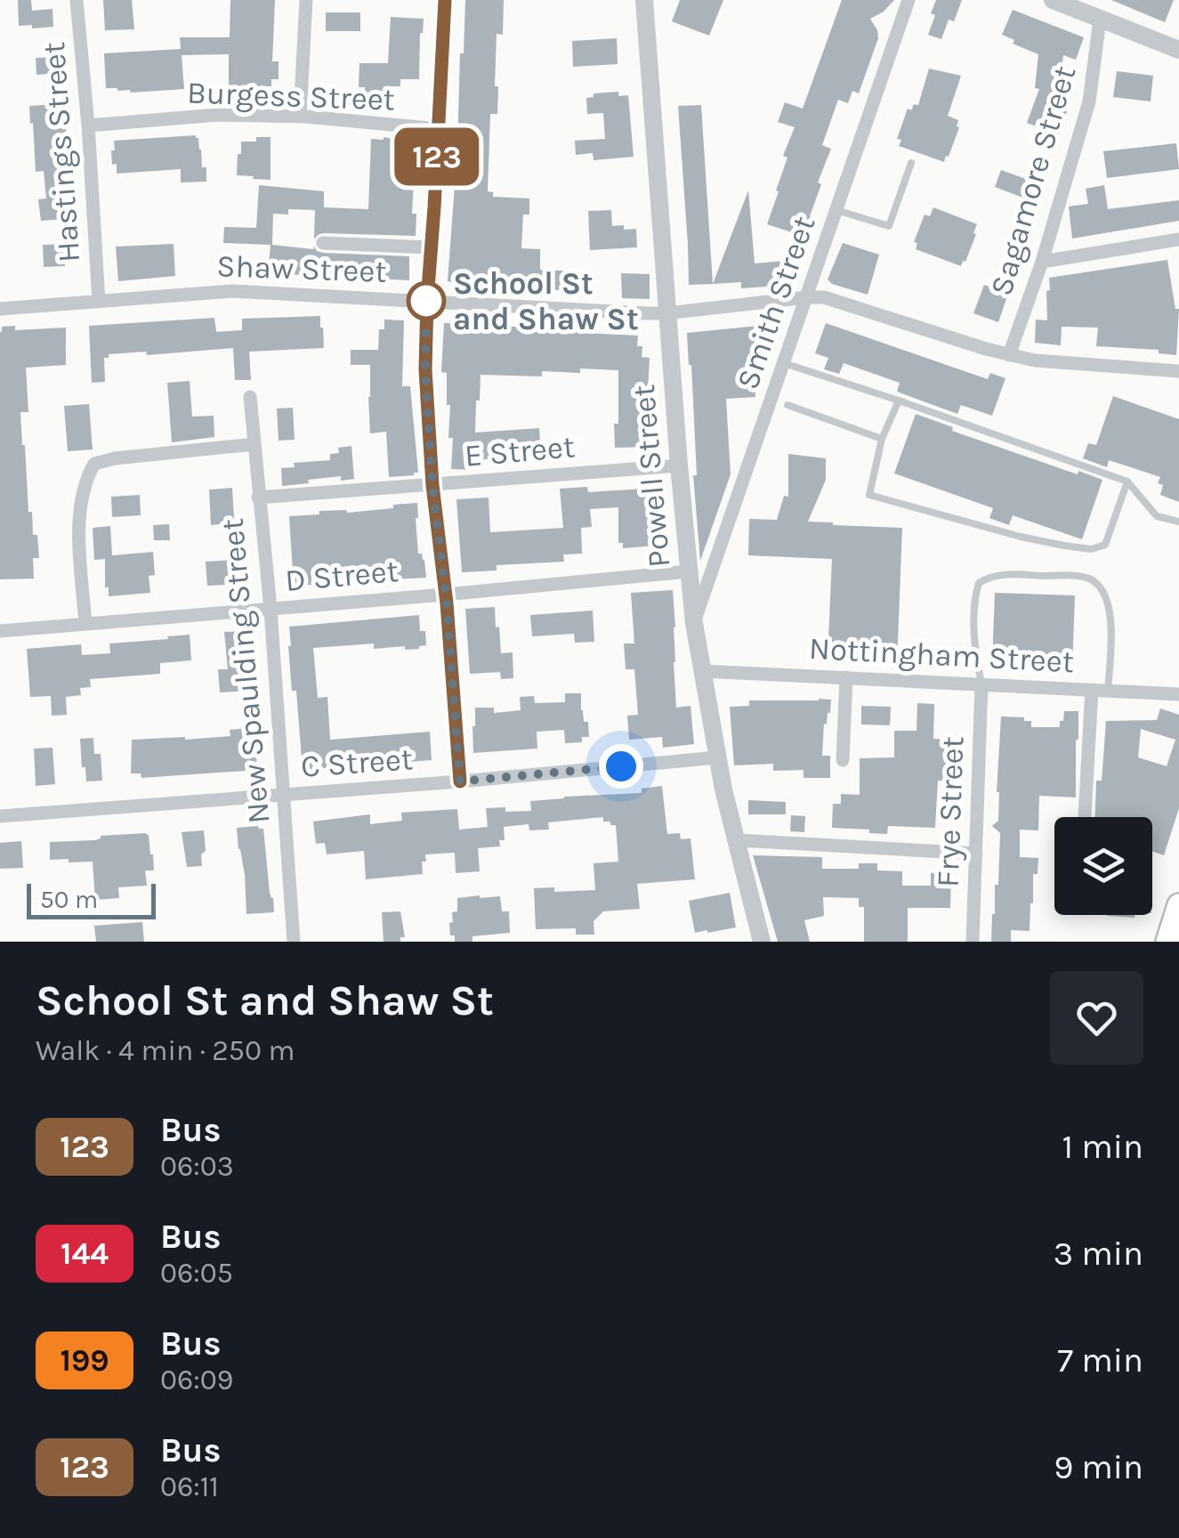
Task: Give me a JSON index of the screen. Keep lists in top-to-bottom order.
{
  "streets": {
    "street": [
      "Burgess Street",
      "Hastings Street",
      "Sagamore Street",
      "Shaw Street",
      "Smith Street",
      "E Street",
      "Powell Street",
      "D Street",
      "Nottingham Street",
      "New Spaulding Street",
      "C Street",
      "Frye Street"
    ]
  },
  "crossings": [
    ["Burgess Street", "Hastings Street"],
    ["Hastings Street", "Shaw Street"],
    ["Sagamore Street", "Shaw Street"],
    ["Shaw Street", "Smith Street"],
    ["Shaw Street", "Powell Street"],
    ["Smith Street", "Powell Street"],
    ["E Street", "Powell Street"],
    ["E Street", "New Spaulding Street"],
    ["Powell Street", "D Street"],
    ["Powell Street", "Nottingham Street"],
    ["Powell Street", "C Street"],
    ["D Street", "New Spaulding Street"],
    ["Nottingham Street", "Frye Street"],
    ["New Spaulding Street", "C Street"]
  ],
  "places": ["School St and Shaw St"],
  "lines": ["bus line 123"],
  "scale_bar": "50 m",
  "page": {
    "on_map": "123",
    "scale": "50 m",
    "heading": ["School St and Shaw St", "Walk · 4 min · 250 m"],
    "list": [
      {
        "mark": "123",
        "name": "Bus",
        "note": "06:03",
        "value": "1 min"
      },
      {
        "mark": "144",
        "name": "Bus",
        "note": "06:05",
        "value": "3 min"
      },
      {
        "mark": "199",
        "name": "Bus",
        "note": "06:09",
        "value": "7 min"
      },
      {
        "mark": "123",
        "name": "Bus",
        "note": "06:11",
        "value": "9 min"
      }
    ]
  }
}
